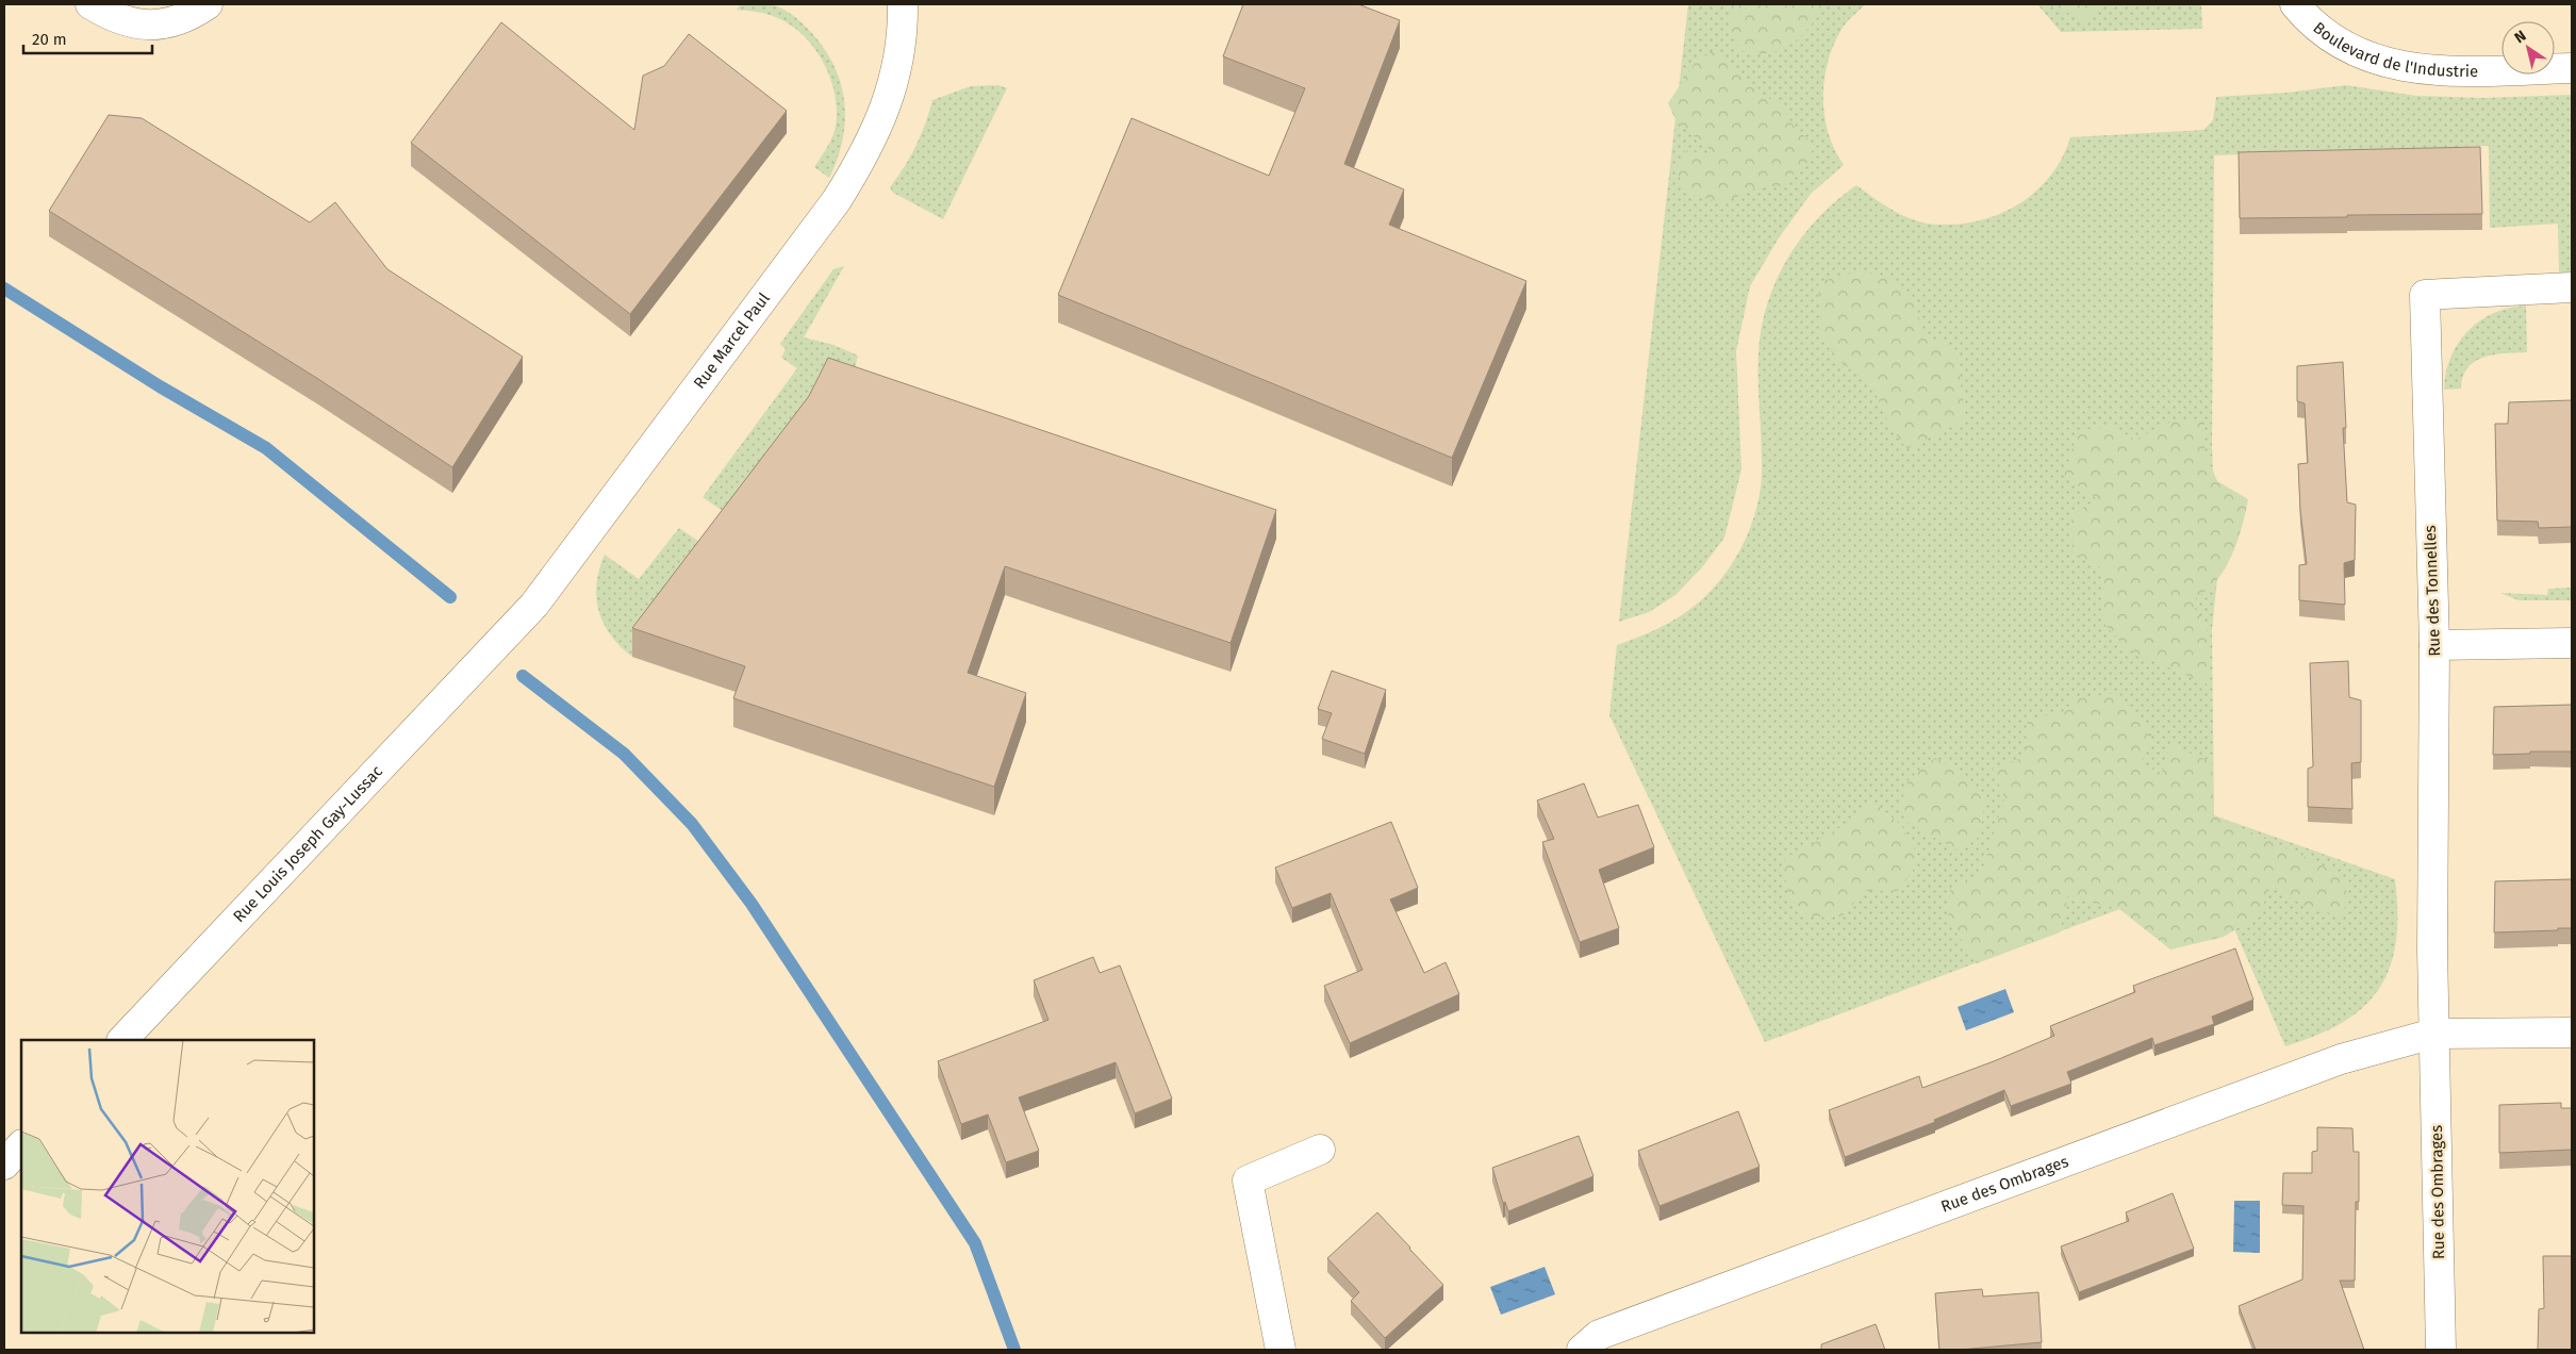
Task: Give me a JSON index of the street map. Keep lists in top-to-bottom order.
{
  "streets": {
    "street": [
      "Boulevard de l'Industrie",
      "Rue Marcel Paul",
      "Rue des Tonnelles",
      "Rue Louis Joseph Gay-Lussac",
      "Rue des Ombrages"
    ]
  },
  "crossings": [
    ["Rue Marcel Paul", "Rue Louis Joseph Gay-Lussac"],
    ["Rue des Tonnelles", "Rue des Ombrages"]
  ],
  "scale_bar": "20 m",
  "north": "top left"
}
